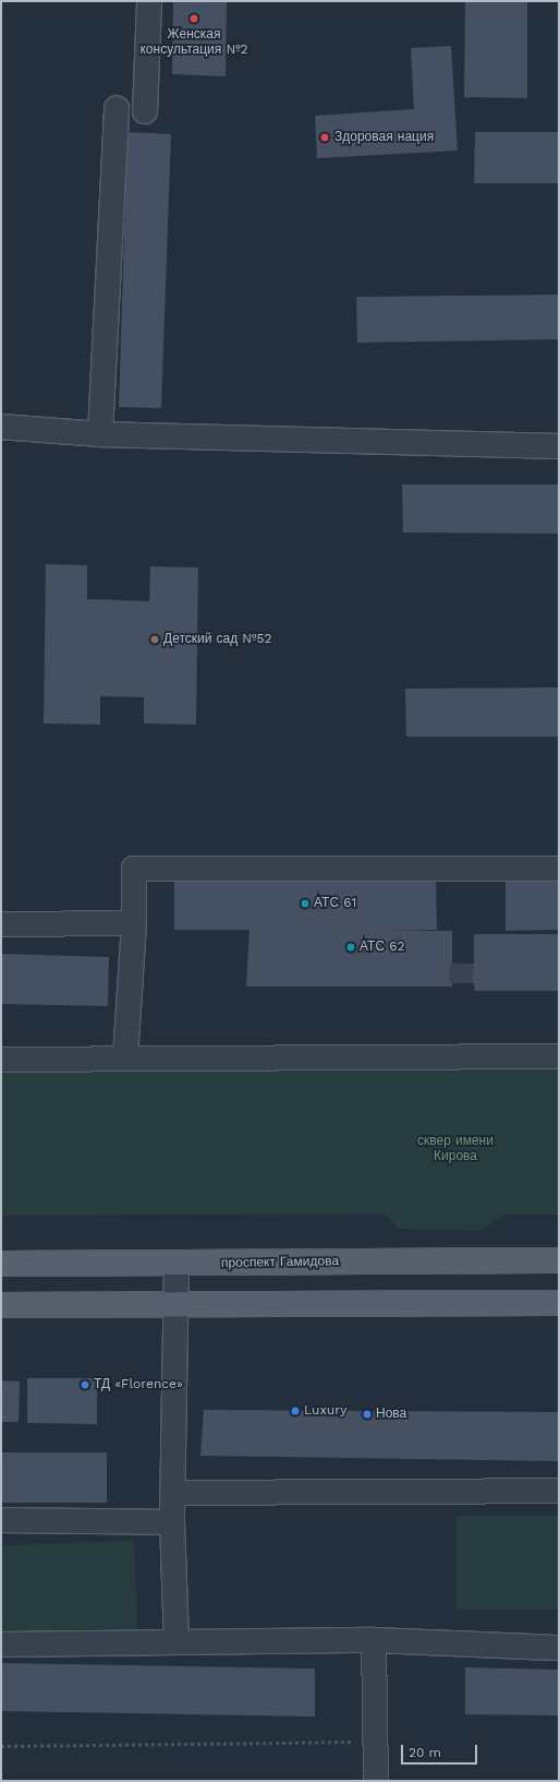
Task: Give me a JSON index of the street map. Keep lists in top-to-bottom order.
{
  "streets": {
    "main road": ["проспект Гамидова"]
  },
  "parks": ["сквер имени Кирова"],
  "places": [
    "Женская консультация №2",
    "Здоровая нация",
    "Детский сад №52",
    "АТС 61",
    "АТС 62",
    "ТД «Florence»",
    "Luxury",
    "Нова"
  ],
  "scale_bar": "20 m"
}
